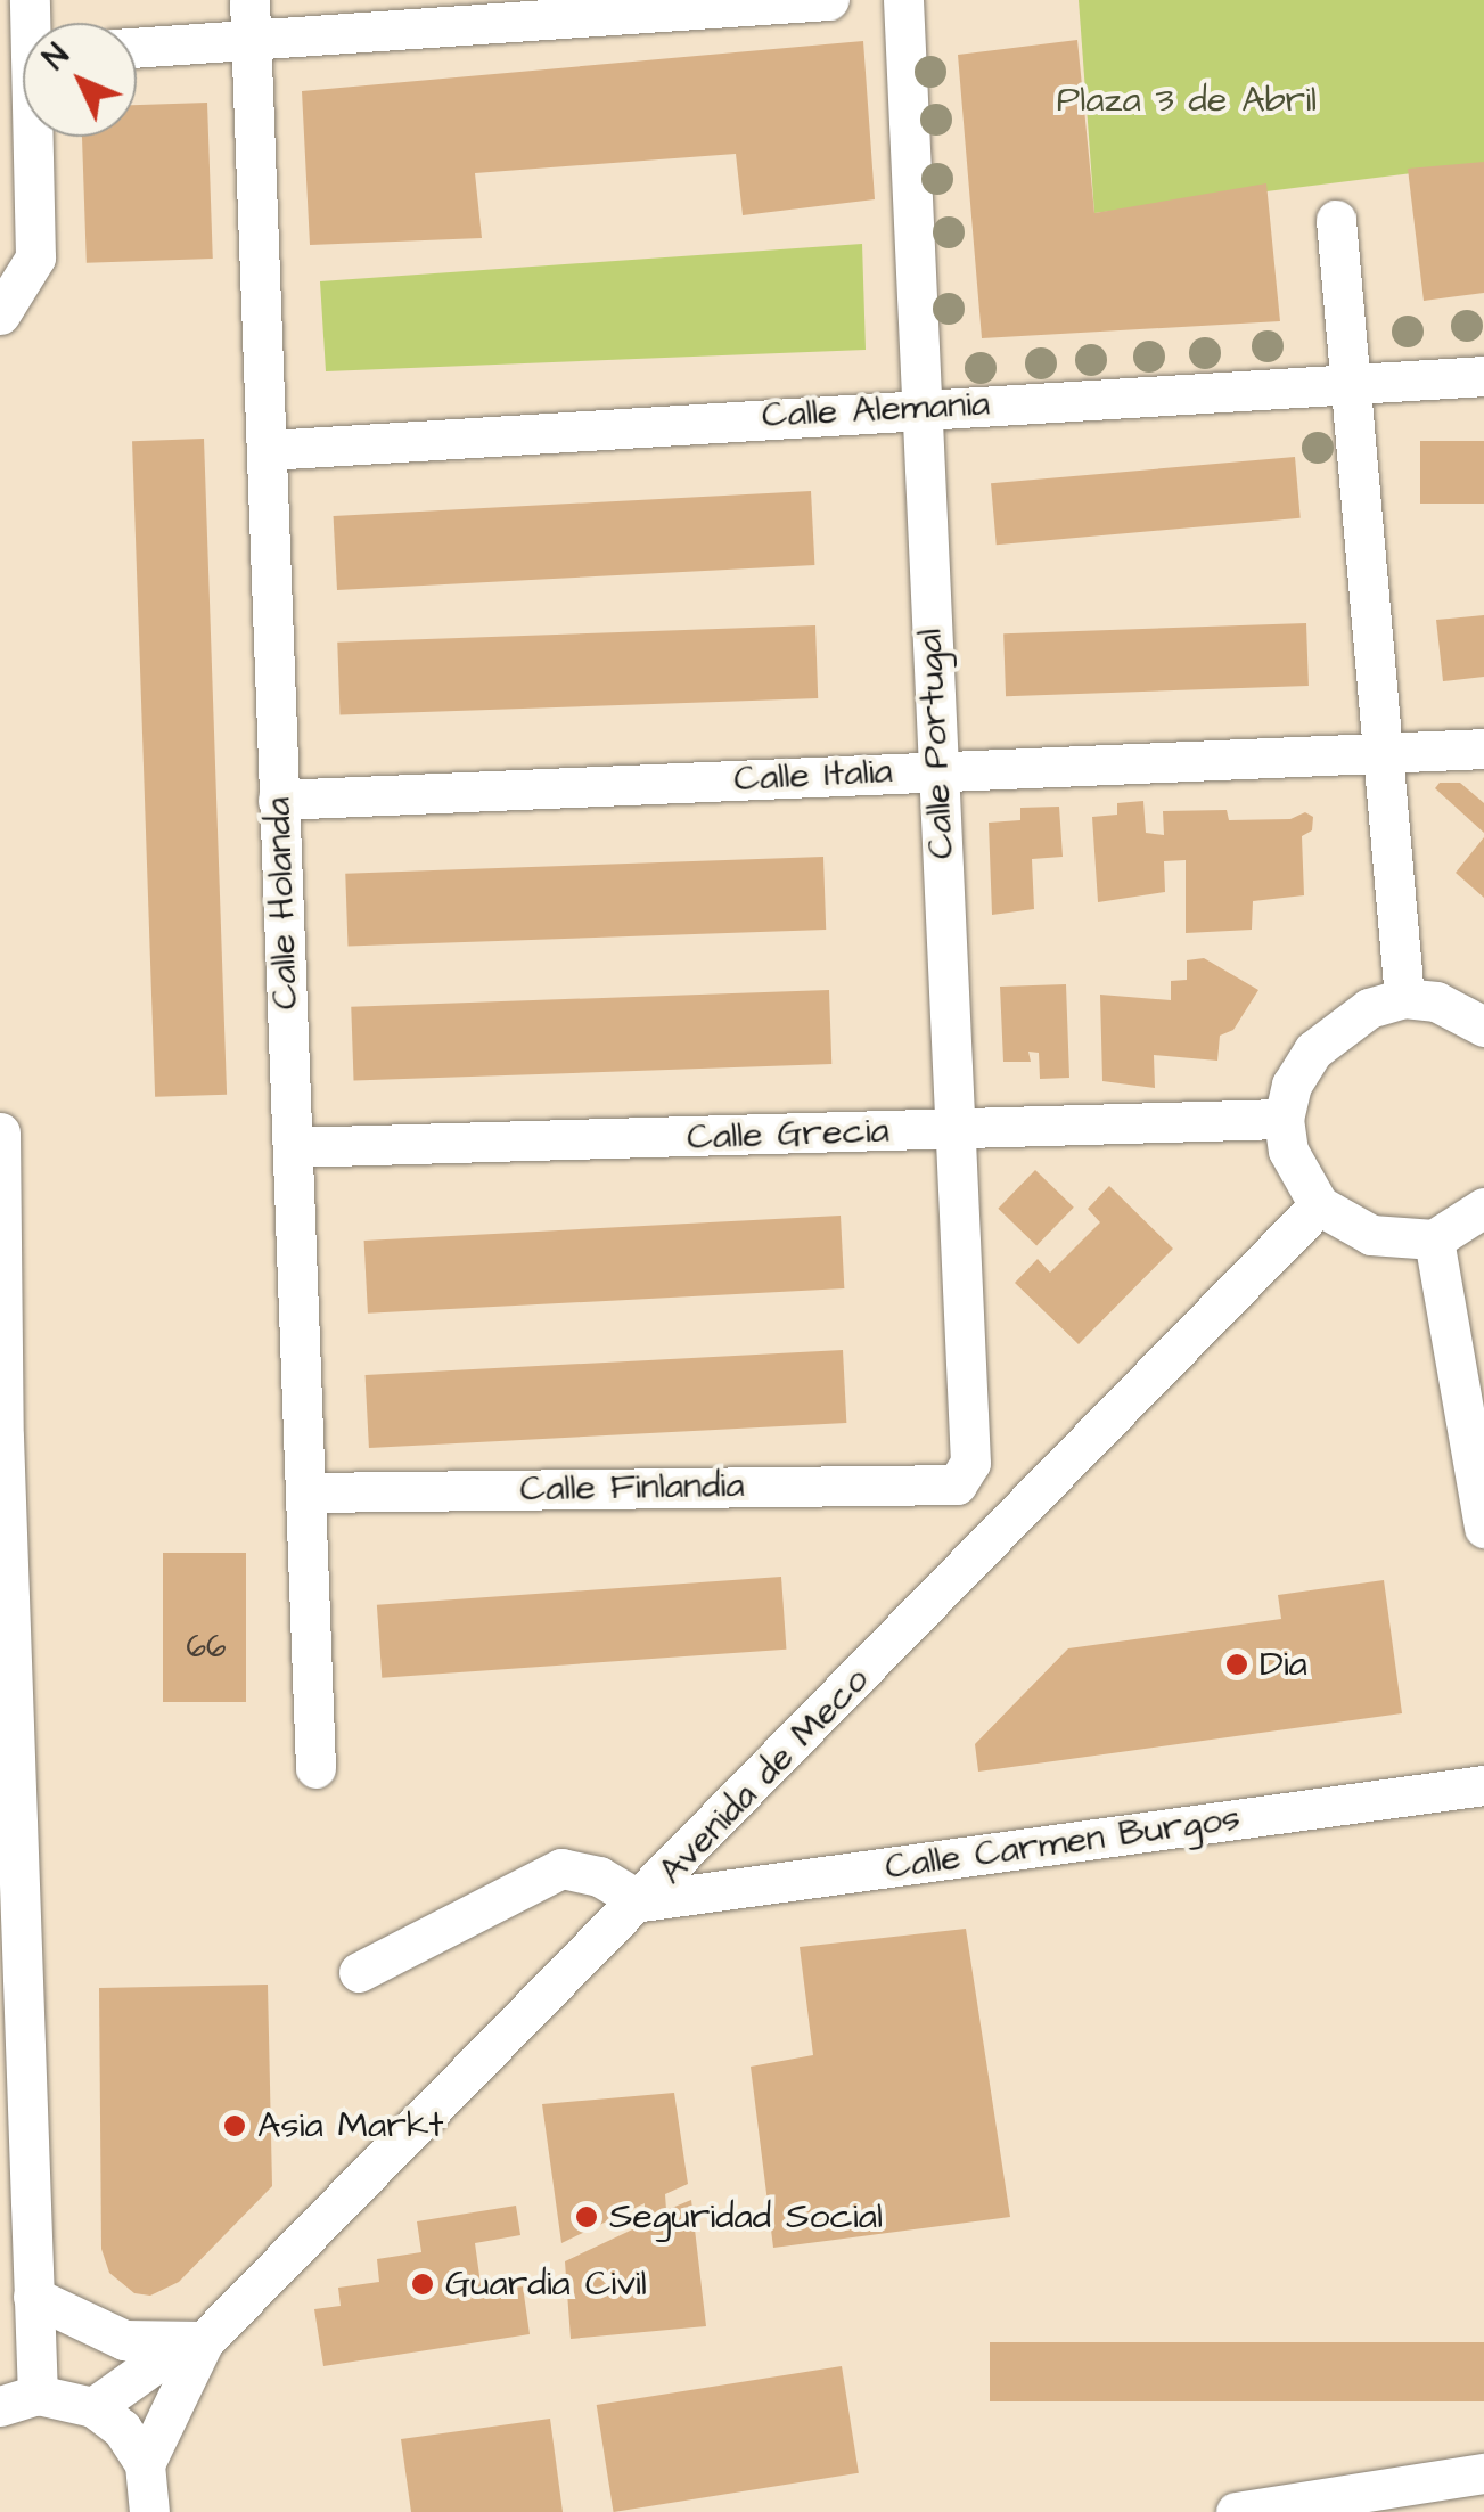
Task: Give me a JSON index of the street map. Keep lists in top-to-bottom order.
{
  "streets": {
    "street": [
      "Calle Alemania",
      "Calle Portugal",
      "Calle Italia",
      "Calle Holanda",
      "Calle Grecia",
      "Calle Finlandia",
      "Avenida de Meco",
      "Calle Carmen Burgos"
    ]
  },
  "crossings": [
    ["Calle Alemania", "Calle Portugal"],
    ["Calle Alemania", "Calle Holanda"],
    ["Calle Portugal", "Calle Italia"],
    ["Calle Portugal", "Calle Grecia"],
    ["Calle Portugal", "Calle Finlandia"],
    ["Calle Italia", "Calle Holanda"],
    ["Calle Holanda", "Calle Grecia"],
    ["Calle Holanda", "Calle Finlandia"],
    ["Avenida de Meco", "Calle Carmen Burgos"]
  ],
  "parks": ["Plaza 3 de Abril"],
  "places": [
    "Dia",
    "Asia Markt",
    "Seguridad Social",
    "Guardia Civil"
  ],
  "house_numbers": ["66"],
  "north": "top left"
}
